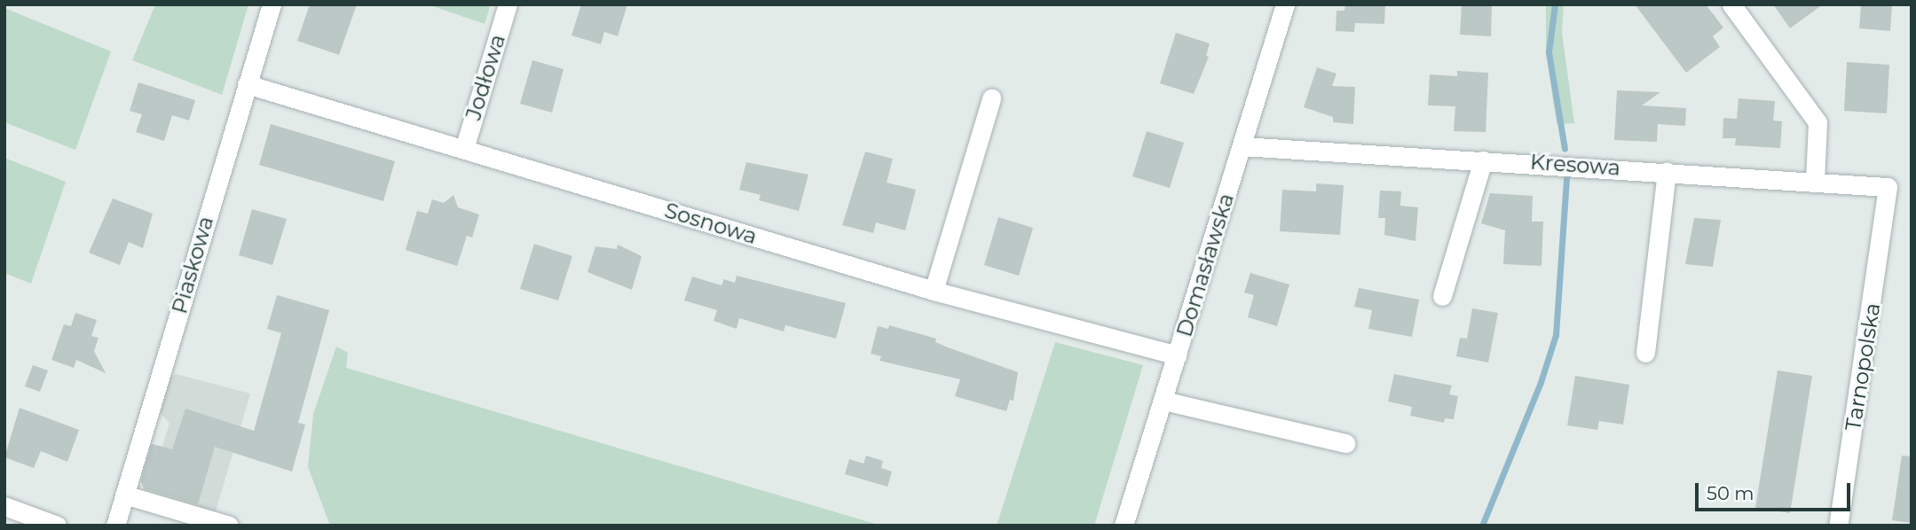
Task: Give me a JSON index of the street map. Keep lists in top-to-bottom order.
{
  "streets": {
    "street": [
      "Jodłowa",
      "Kresowa",
      "Sosnowa",
      "Piaskowa",
      "Domasławska",
      "Tarnopolska"
    ]
  },
  "crossings": [
    ["Jodłowa", "Sosnowa"],
    ["Kresowa", "Domasławska"],
    ["Kresowa", "Tarnopolska"],
    ["Sosnowa", "Piaskowa"],
    ["Sosnowa", "Domasławska"]
  ],
  "scale_bar": "50 m"
}
